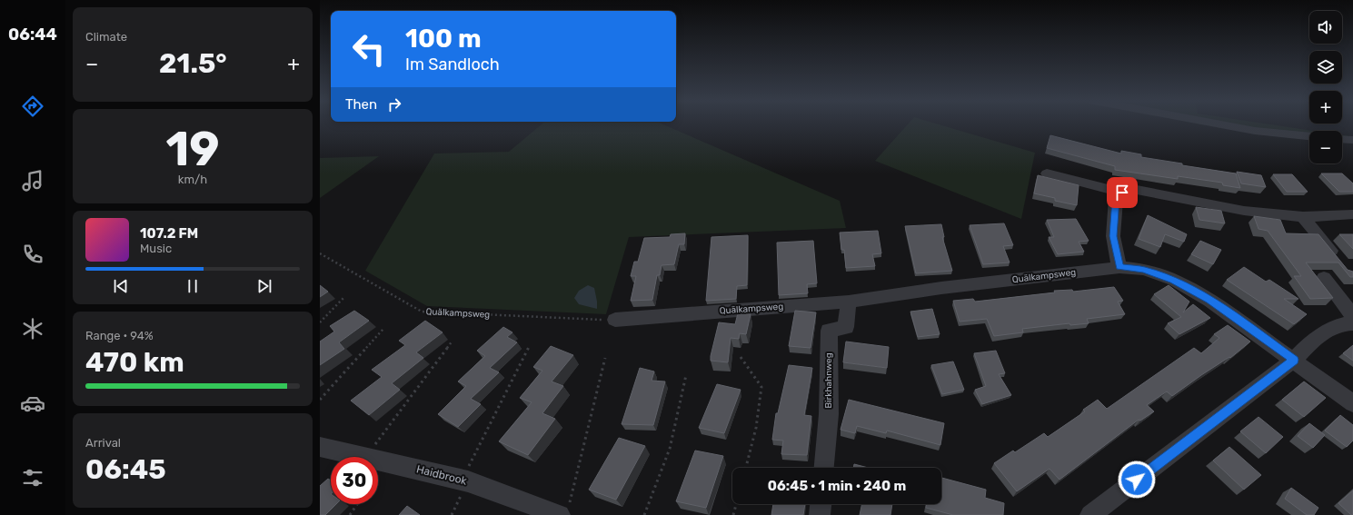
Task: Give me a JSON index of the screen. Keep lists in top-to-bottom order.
{
  "streets": {
    "street": ["Quälkampsweg", "Birkhahnweg", "Haidbrook"]
  },
  "crossings": [
    ["Quälkampsweg", "Birkhahnweg"]
  ],
  "page": {
    "tabs": "06:44",
    "tile": [
      "Climate",
      ["19", "km/h"],
      ["Range · 94%", "470 km"],
      ["Arrival", "06:45"]
    ],
    "map_buttons": ["+", "−"],
    "turn": ["100 m", "Im Sandloch"],
    "heat": ["−", "21.5°", "+"],
    "then": "Then",
    "song": ["107.2 FM", "Music"],
    "limit": "30",
    "trip": "06:45 · 1 min · 240 m"
  }
}
